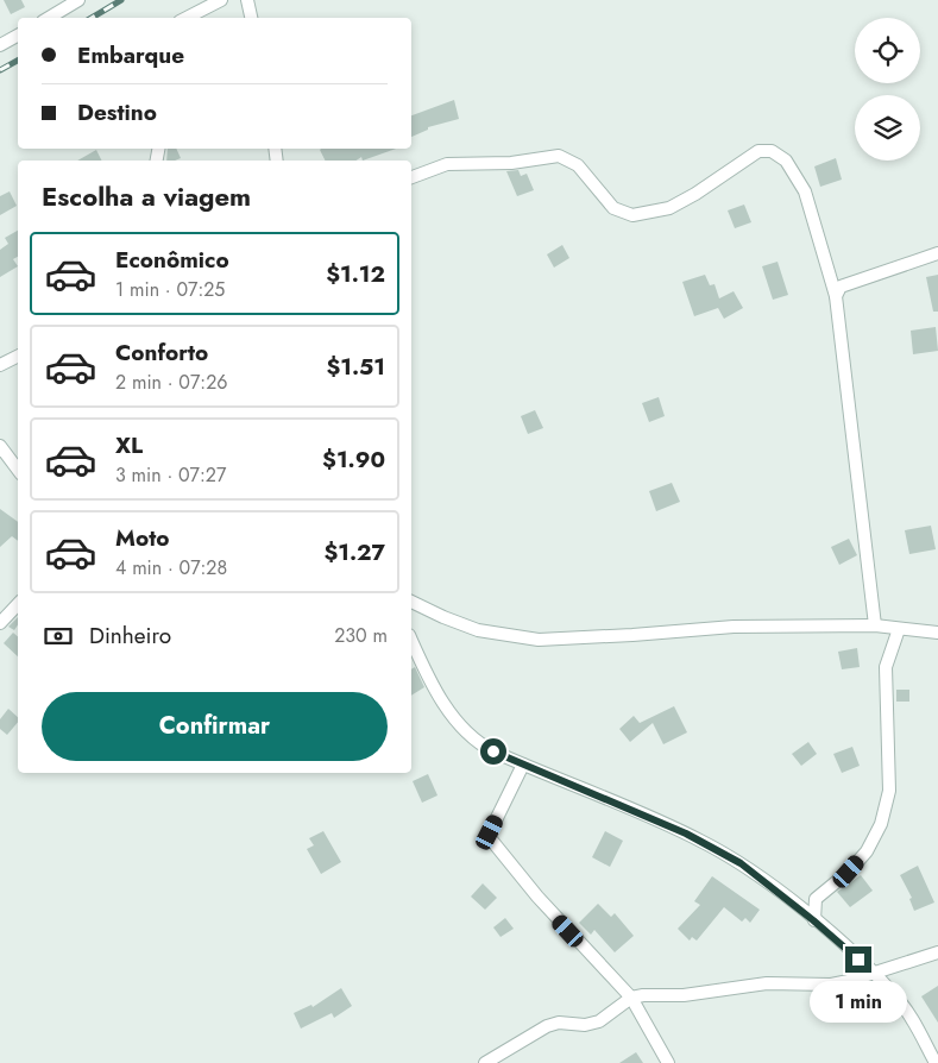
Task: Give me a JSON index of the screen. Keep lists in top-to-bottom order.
{
  "page": {
    "banner": ["Embarque", "Destino"],
    "heading": "Escolha a viagem",
    "list": [
      {
        "name": "Econômico",
        "note": "1 min · 07:25",
        "value": "$1.12"
      },
      {
        "name": "Conforto",
        "note": "2 min · 07:26",
        "value": "$1.51"
      },
      {
        "name": "XL",
        "note": "3 min · 07:27",
        "value": "$1.90"
      },
      {
        "name": "Moto",
        "note": "4 min · 07:28",
        "value": "$1.27"
      }
    ],
    "pay": ["Dinheiro", "230 m"],
    "buttons": "Confirmar",
    "bubble": "1 min"
  }
}
